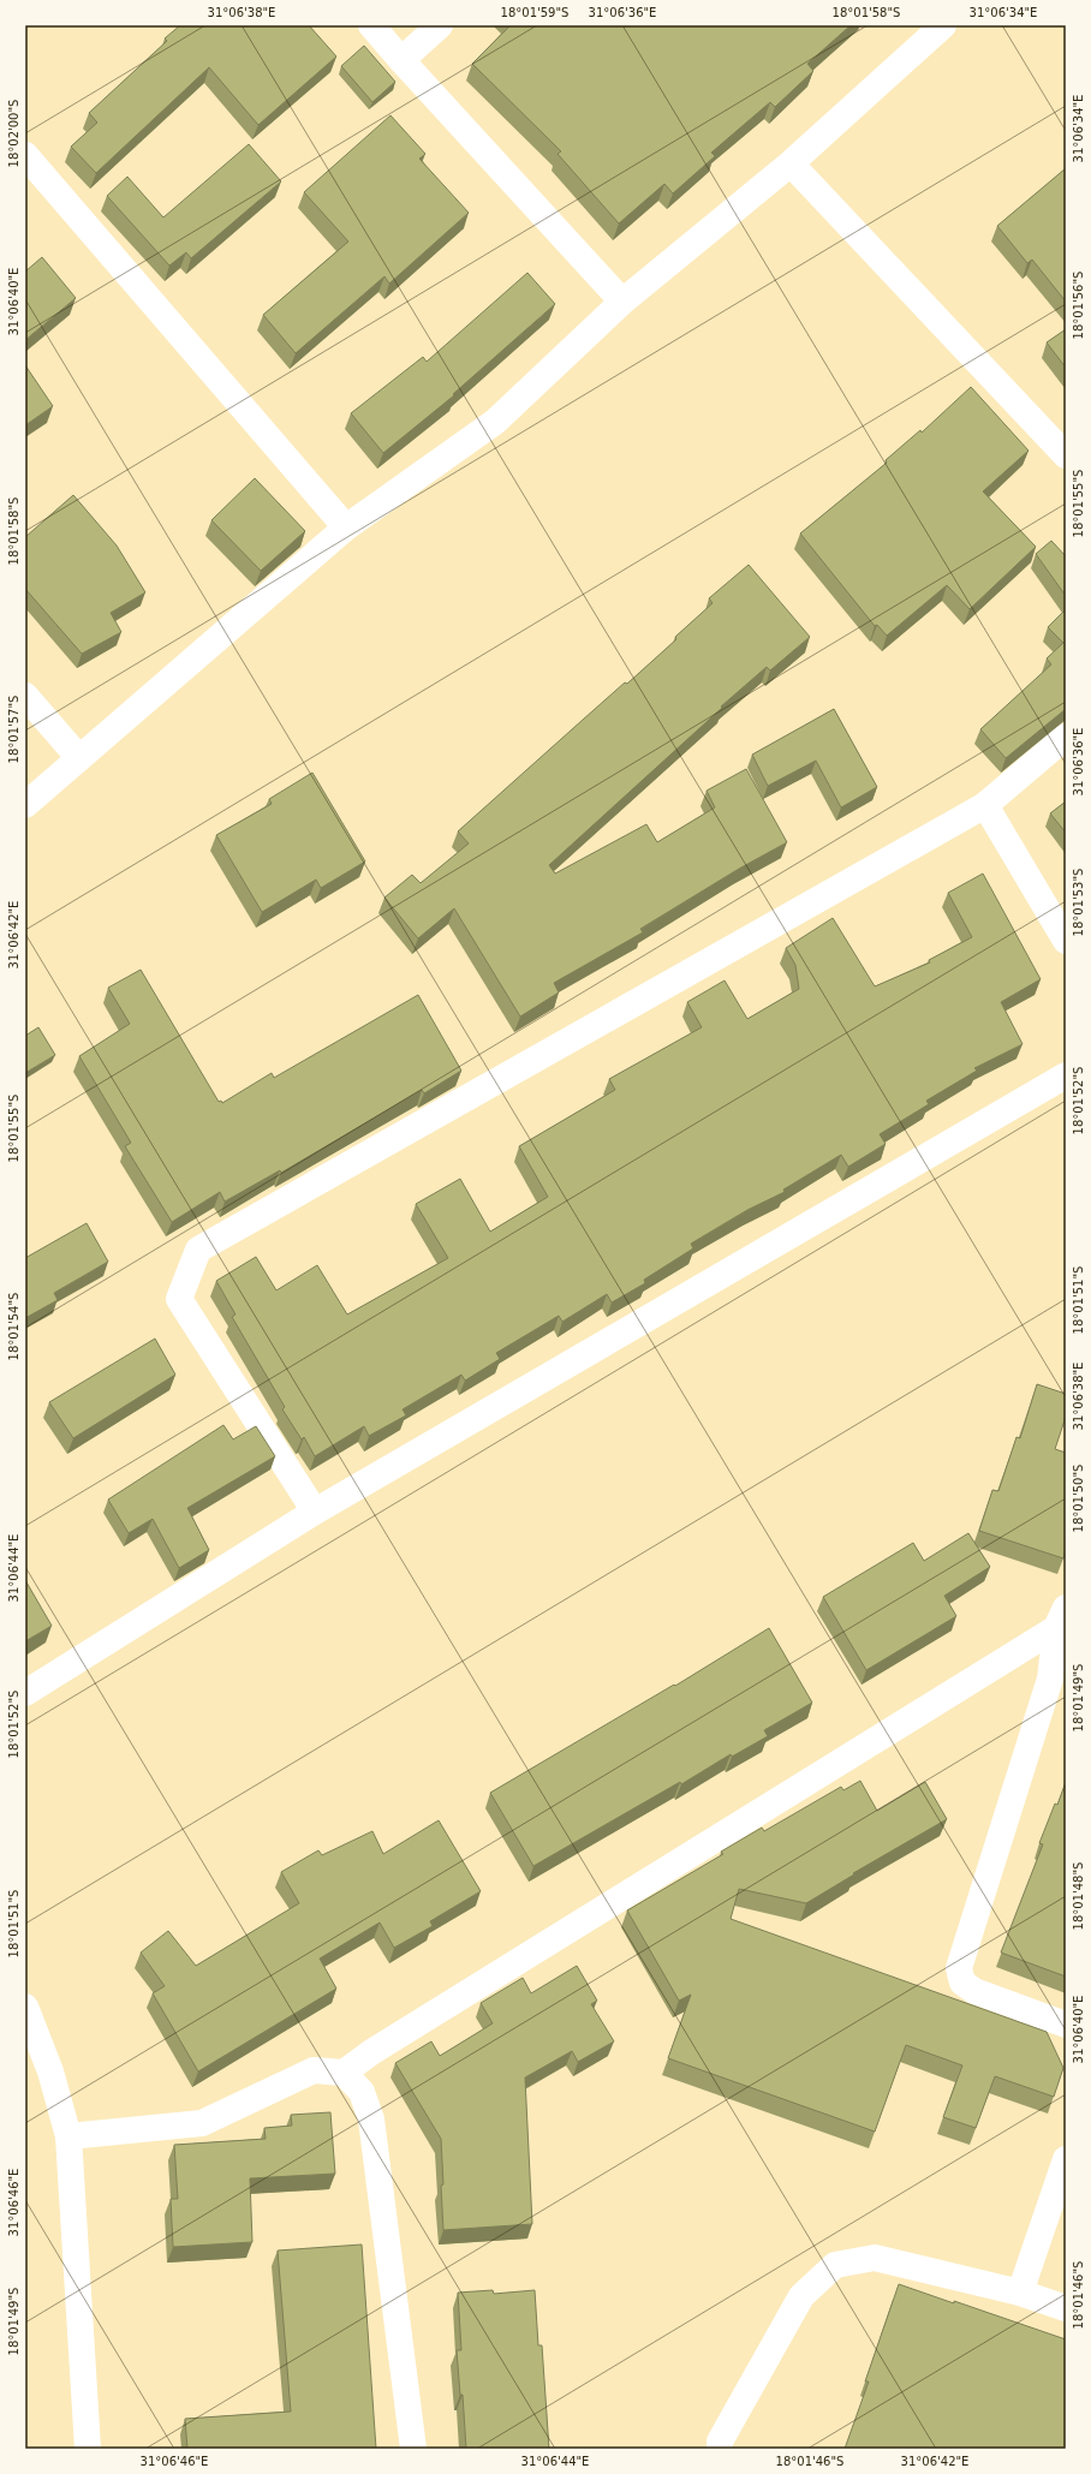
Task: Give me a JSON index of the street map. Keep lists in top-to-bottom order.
{
  "coordinates": [
    "31°06'38\"E",
    "18°01'59\"S",
    "31°06'36\"E",
    "18°01'58\"S",
    "31°06'34\"E",
    "18°02'00\"S",
    "31°06'40\"E",
    "18°01'56\"S",
    "18°01'55\"S",
    "18°01'57\"S",
    "18°01'53\"S",
    "31°06'42\"E",
    "18°01'52\"S",
    "18°01'51\"S",
    "18°01'54\"S",
    "18°01'50\"S",
    "31°06'44\"E",
    "18°01'49\"S",
    "18°01'48\"S",
    "31°06'46\"E",
    "18°01'46\"S"
  ]
}
